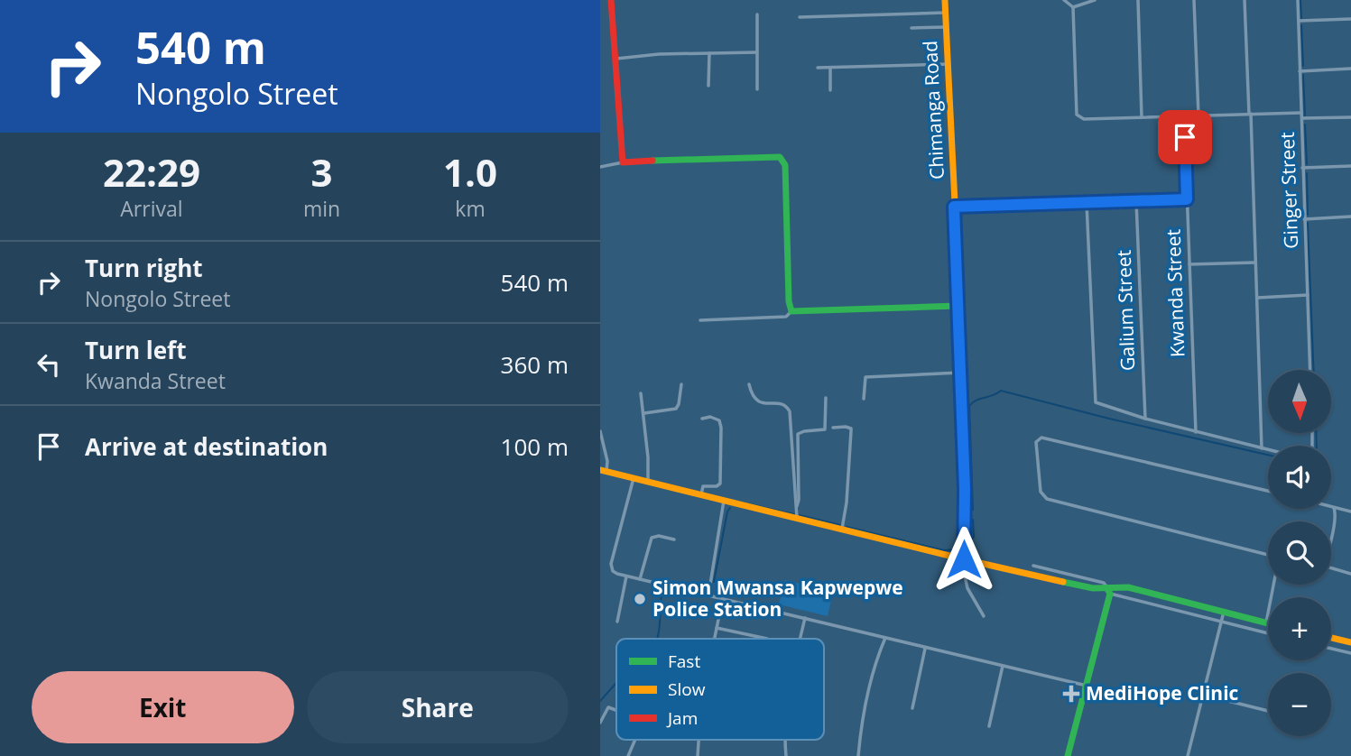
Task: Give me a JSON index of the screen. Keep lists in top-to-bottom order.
{
  "streets": {
    "street": [
      "Chimanga Road",
      "Ginger Street",
      "Kwanda Street",
      "Galium Street"
    ]
  },
  "places": {
    "other": ["Simon Mwansa Kapwepwe Police Station"],
    "health": ["MediHope Clinic"]
  },
  "legend": ["Fast", "Slow", "Jam"],
  "north": "bottom",
  "page": {
    "turn": ["540 m", "Nongolo Street"],
    "eta": [
      "22:29",
      "Arrival",
      "3",
      "min",
      "1.0",
      "km"
    ],
    "list": [
      {
        "name": "Turn right",
        "note": "Nongolo Street",
        "value": "540 m"
      },
      {
        "name": "Turn left",
        "note": "Kwanda Street",
        "value": "360 m"
      },
      {
        "name": "Arrive at destination",
        "value": "100 m"
      }
    ],
    "map_buttons": ["+", "−"],
    "buttons": ["Exit", "Share"]
  }
}
